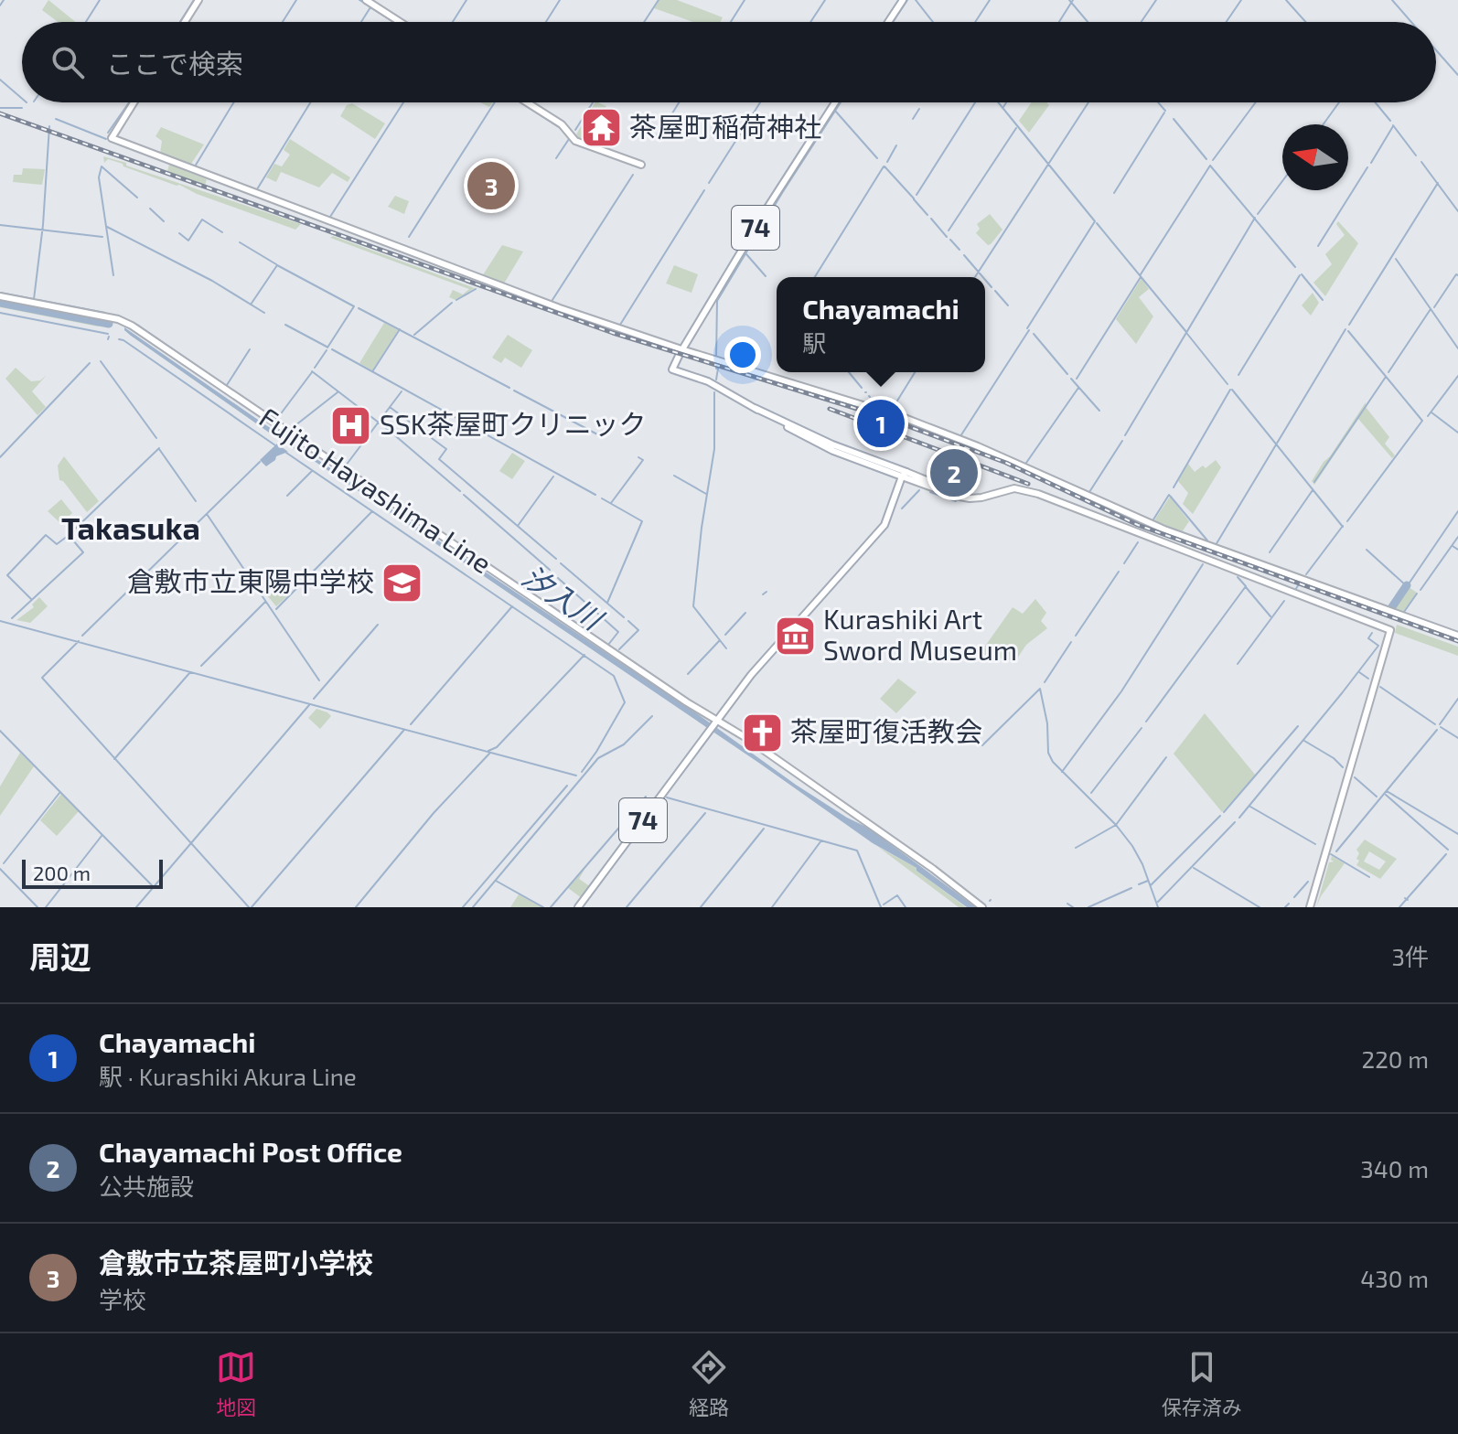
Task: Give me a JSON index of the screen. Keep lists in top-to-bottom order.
{
  "streets": {
    "street": ["74", "Fujito Hayashima Line"]
  },
  "crossings": [
    ["74", "Fujito Hayashima Line"]
  ],
  "districts": ["Takasuka"],
  "water": ["汐入川"],
  "places": {
    "temple": ["茶屋町稲荷神社"],
    "hospital": ["SSK茶屋町クリニック"],
    "school or university": ["倉敷市立東陽中学校"],
    "museum": ["Kurashiki Art Sword Museum"],
    "church": ["茶屋町復活教会"]
  },
  "scale_bar": "200 m",
  "north": "left",
  "page": {
    "search": "ここで検索",
    "pins": ["3", "1", "2"],
    "popup": ["Chayamachi", "駅"],
    "scale": "200 m",
    "heading": ["周辺", "3件"],
    "list": [
      {
        "mark": "1",
        "name": "Chayamachi",
        "note": "駅 · Kurashiki Akura Line",
        "value": "220 m"
      },
      {
        "mark": "2",
        "name": "Chayamachi Post Office",
        "note": "公共施設",
        "value": "340 m"
      },
      {
        "mark": "3",
        "name": "倉敷市立茶屋町小学校",
        "note": "学校",
        "value": "430 m"
      }
    ],
    "nav": ["地図", "経路", "保存済み"]
  }
}
